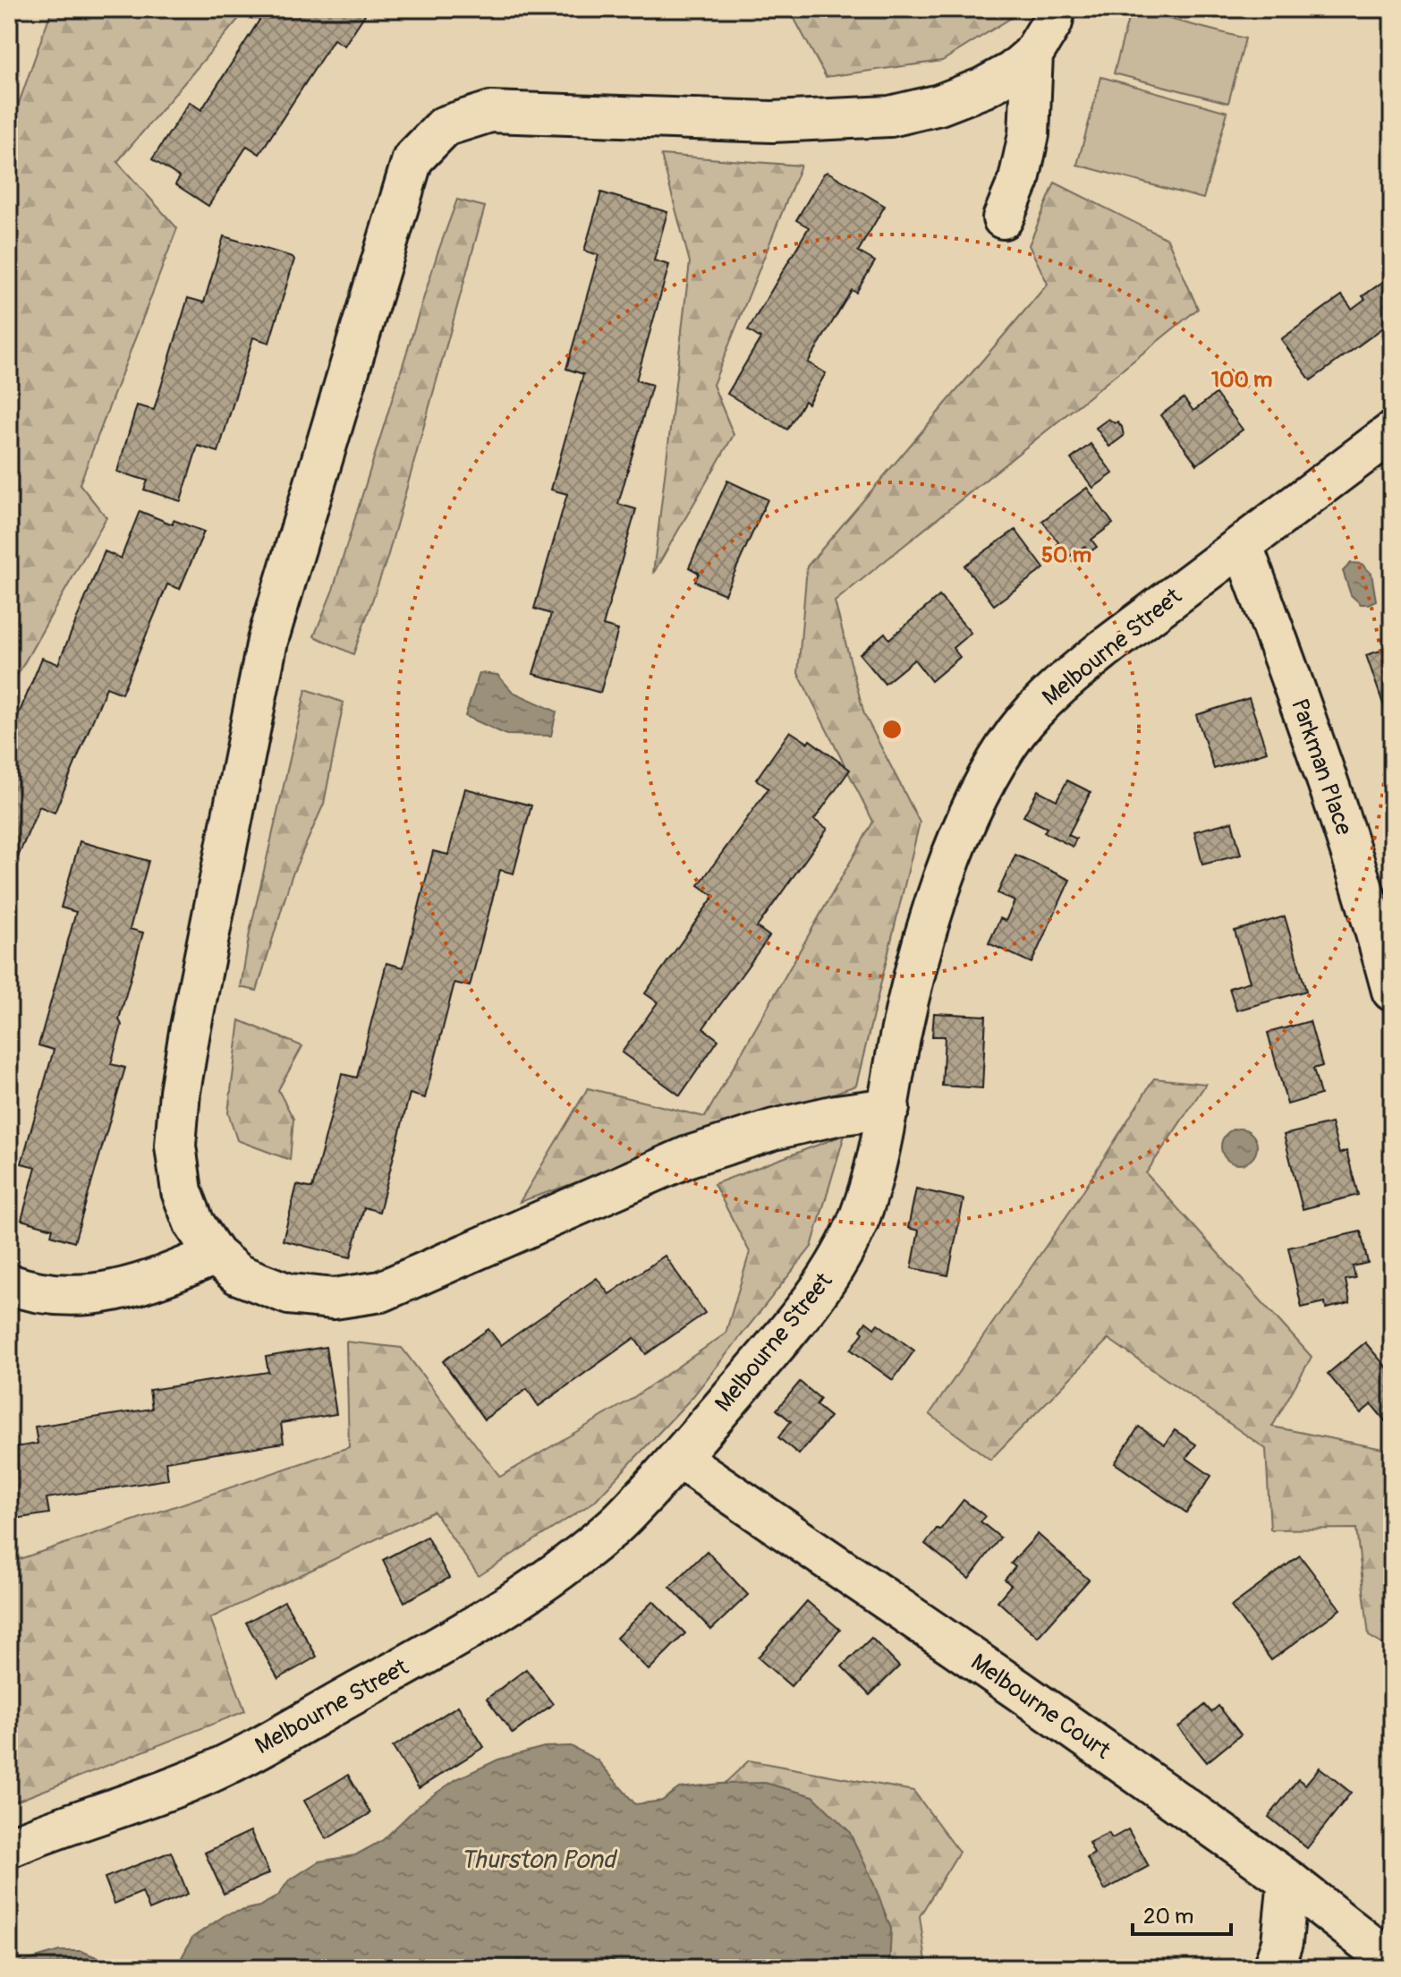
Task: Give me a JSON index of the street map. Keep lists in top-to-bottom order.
{
  "streets": {
    "street": ["Melbourne Street", "Parkman Place", "Melbourne Court"]
  },
  "crossings": [
    ["Melbourne Street", "Parkman Place"],
    ["Melbourne Street", "Melbourne Court"]
  ],
  "water": ["Thurston Pond"],
  "scale_bar": "20 m",
  "rings": ["100 m", "50 m"]
}
